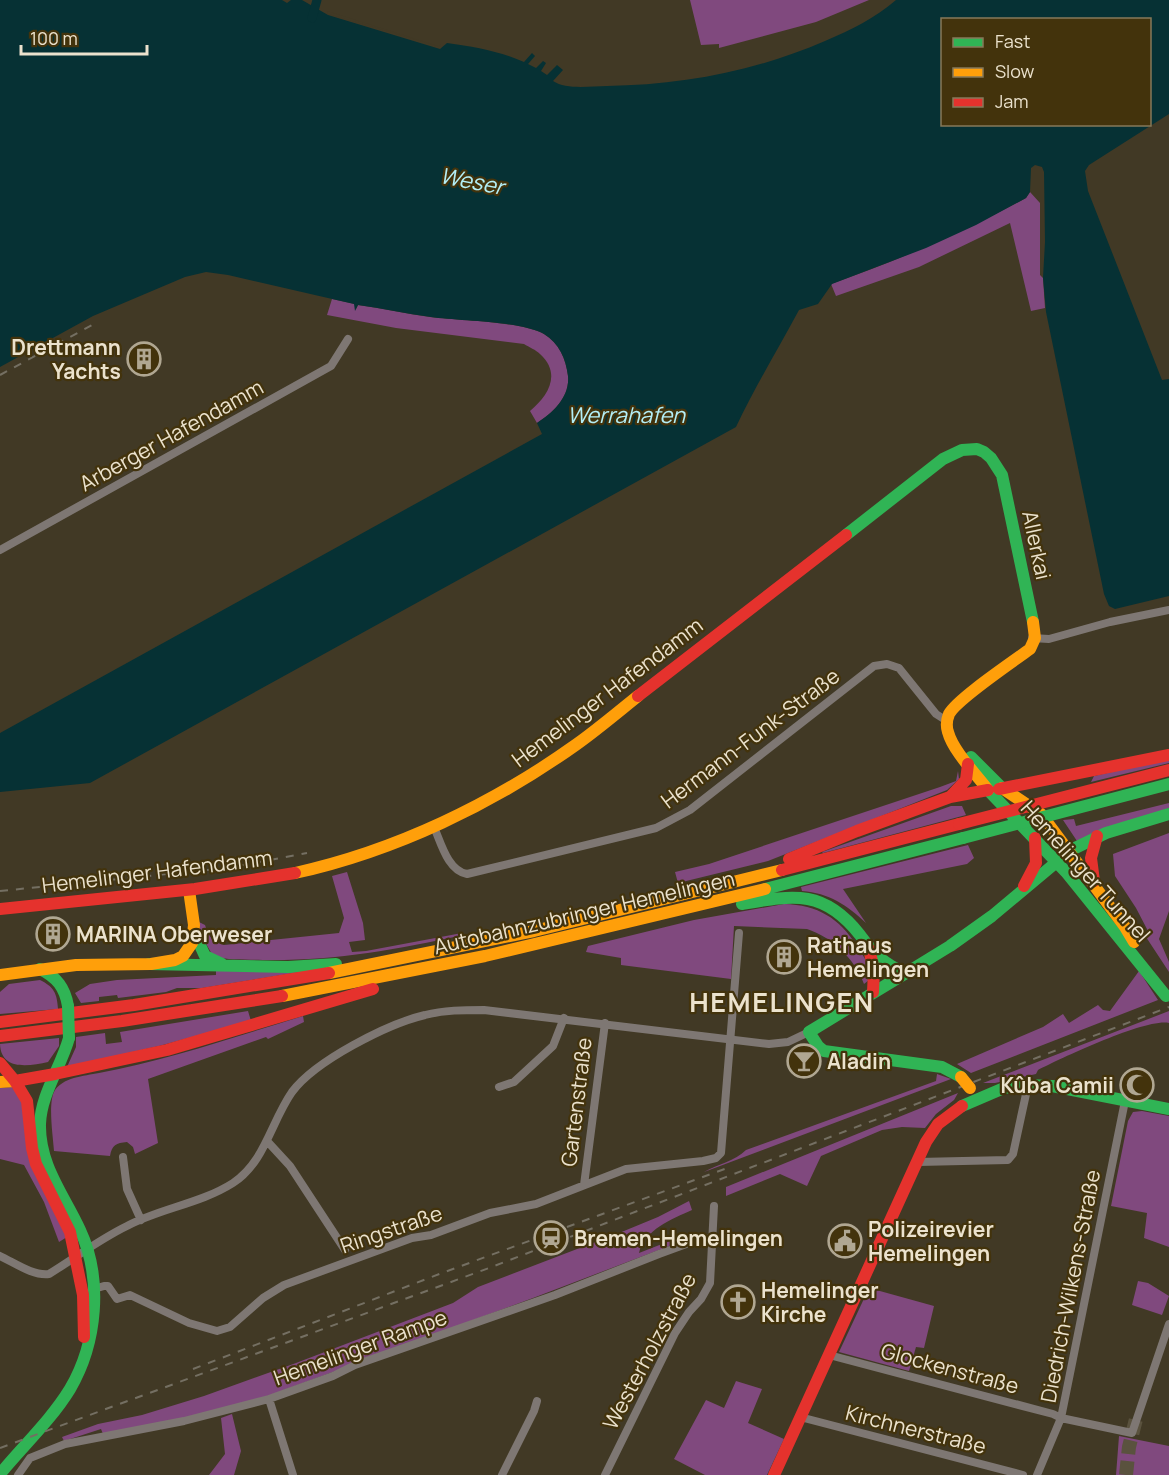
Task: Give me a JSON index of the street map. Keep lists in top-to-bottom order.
{
  "streets": {
    "main road": [
      "Allerkai",
      "Hemelinger Hafendamm",
      "Hemelinger Tunnel",
      "Autobahnzubringer Hemelingen"
    ],
    "street": [
      "Arberger Hafendamm",
      "Hermann-Funk-Straße",
      "Gartenstraße",
      "Ringstraße",
      "Diedrich-Wilkens-Straße",
      "Hemelinger Rampe",
      "Westerholzstraße",
      "Glockenstraße",
      "Kirchnerstraße"
    ]
  },
  "crossings": [
    ["Allerkai", "Hemelinger Hafendamm"],
    ["Hemelinger Hafendamm", "Hermann-Funk-Straße"],
    ["Hermann-Funk-Straße", "Hemelinger Tunnel"],
    ["Gartenstraße", "Ringstraße"],
    ["Diedrich-Wilkens-Straße", "Glockenstraße"],
    ["Hemelinger Rampe", "Westerholzstraße"]
  ],
  "districts": ["HEMELINGEN"],
  "water": ["Weser", "Werrahafen"],
  "places": {
    "building": ["Drettmann Yachts", "MARINA Oberweser", "Rathaus Hemelingen"],
    "bar": ["Aladin"],
    "mosque": ["Kûba Camii"],
    "station": ["Bremen-Hemelingen"],
    "public building": ["Polizeirevier Hemelingen"],
    "church": ["Hemelinger Kirche"]
  },
  "legend": ["Fast", "Slow", "Jam"],
  "scale_bar": "100 m"
}
